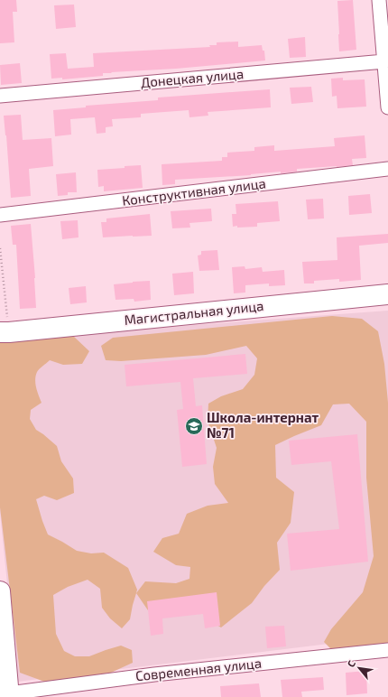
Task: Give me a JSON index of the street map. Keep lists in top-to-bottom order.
{
  "streets": {
    "main road": ["Магистральная улица"],
    "street": ["Донецкая улица", "Конструктивная улица", "Современная улица"]
  },
  "places": {
    "school or university": ["Школа-интернат №71"]
  },
  "north": "top left"
}
